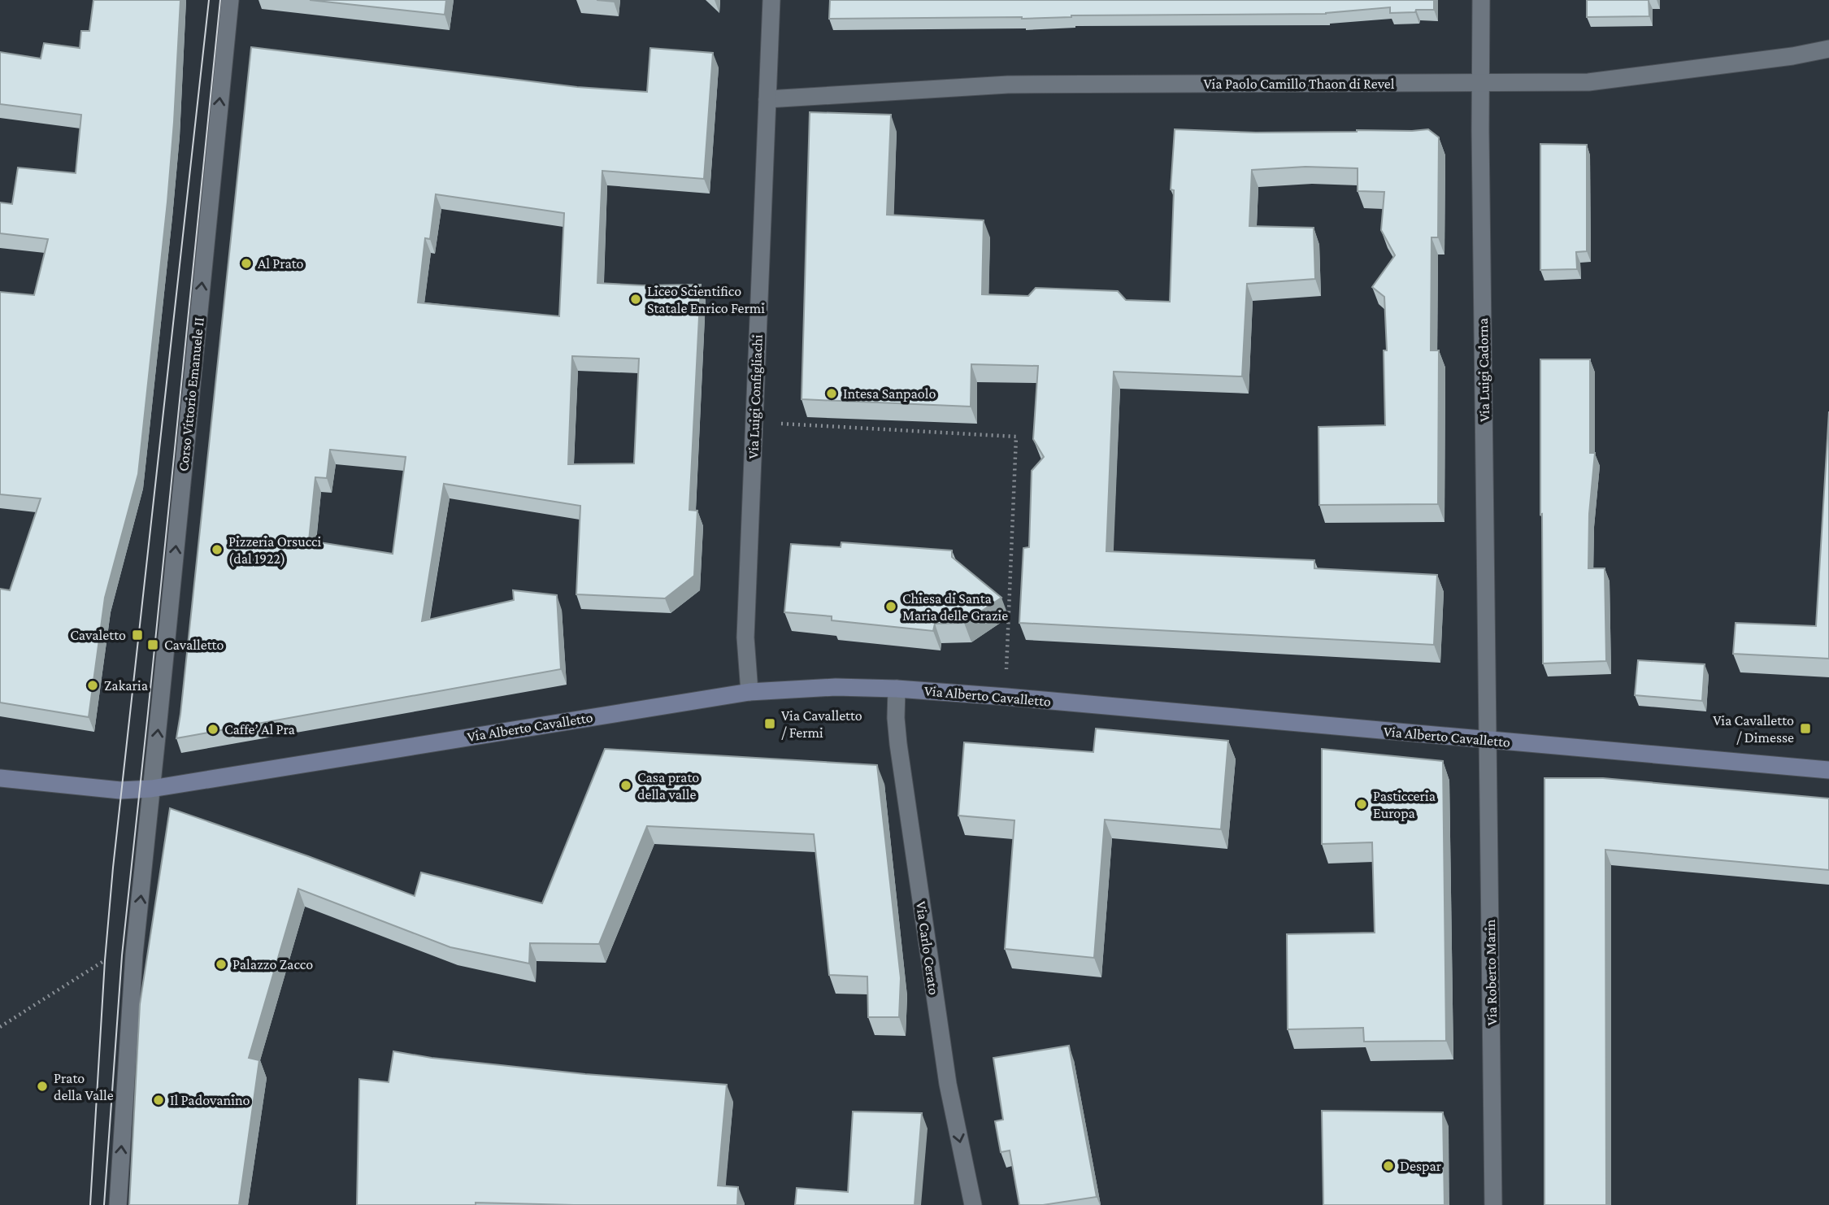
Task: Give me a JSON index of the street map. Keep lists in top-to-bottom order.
{
  "streets": {
    "street": [
      "Via Paolo Camillo Thaon di Revel",
      "Via Luigi Cadorna",
      "Corso Vittorio Emanuele II",
      "Via Luigi Configliachi",
      "Via Alberto Cavalletto",
      "Via Carlo Cerato",
      "Via Roberto Marin"
    ]
  },
  "crossings": [
    ["Via Paolo Camillo Thaon di Revel", "Via Luigi Cadorna"],
    ["Via Paolo Camillo Thaon di Revel", "Via Luigi Configliachi"],
    ["Via Luigi Cadorna", "Via Alberto Cavalletto"],
    ["Via Luigi Cadorna", "Via Roberto Marin"],
    ["Corso Vittorio Emanuele II", "Via Alberto Cavalletto"],
    ["Via Luigi Configliachi", "Via Alberto Cavalletto"],
    ["Via Alberto Cavalletto", "Via Carlo Cerato"],
    ["Via Alberto Cavalletto", "Via Roberto Marin"]
  ],
  "one_way": ["Corso Vittorio Emanuele II", "Via Carlo Cerato"],
  "places": {
    "other": [
      "Al Prato",
      "Liceo Scientifico Statale Enrico Fermi",
      "Intesa Sanpaolo",
      "Pizzeria Orsucci (dal 1922)",
      "Chiesa di Santa Maria delle Grazie",
      "Zakaria",
      "Caffe’ Al Pra",
      "Casa prato della valle",
      "Pasticceria Europa",
      "Palazzo Zacco",
      "Prato della Valle",
      "Il Padovanino",
      "Despar"
    ],
    "transit": [
      "Cavaletto",
      "Cavalletto",
      "Via Cavalletto / Fermi",
      "Via Cavalletto / Dimesse"
    ]
  }
}
